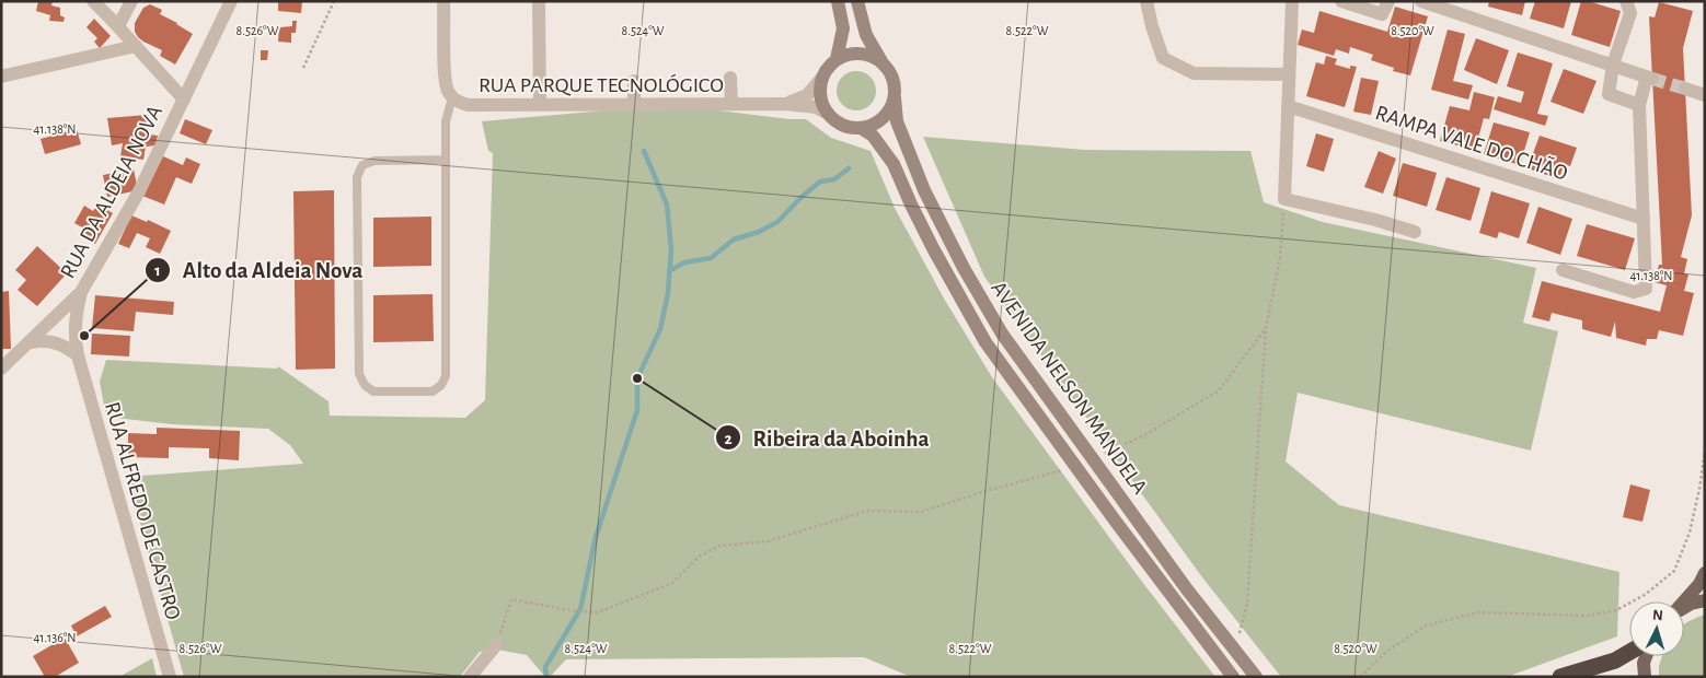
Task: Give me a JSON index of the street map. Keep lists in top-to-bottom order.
{
  "streets": {
    "main road": ["AVENIDA NELSON MANDELA"],
    "street": [
      "RUA PARQUE TECNOLÓGICO",
      "RAMPA VALE DO CHÃO",
      "RUA DA ALDEIA NOVA",
      "RUA ALFREDO DE CASTRO"
    ]
  },
  "crossings": [
    ["RUA PARQUE TECNOLÓGICO", "AVENIDA NELSON MANDELA"],
    ["RUA DA ALDEIA NOVA", "RUA ALFREDO DE CASTRO"]
  ],
  "places": ["Alto da Aldeia Nova", "Ribeira da Aboinha"],
  "north": "top",
  "coordinates": [
    "8.526°W",
    "8.524°W",
    "8.522°W",
    "8.520°W",
    "41.138°N",
    "41.136°N"
  ]
}
